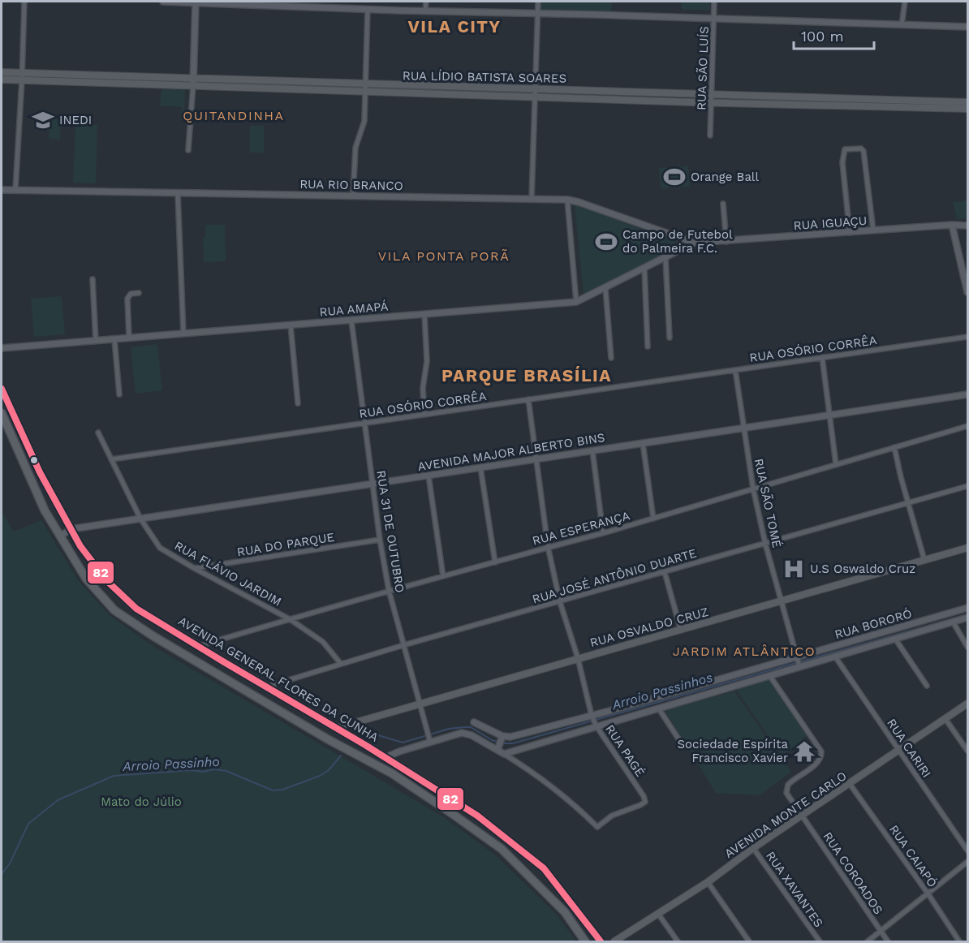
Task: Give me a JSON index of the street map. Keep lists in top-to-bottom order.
{
  "streets": {
    "main road": [
      "RUA LÍDIO BATISTA SOARES",
      "RUA OSVALDO CRUZ",
      "AVENIDA GENERAL FLORES DA CUNHA",
      "AVENIDA MONTE CARLO"
    ],
    "street": [
      "RUA SÃO LUÍS",
      "RUA RIO BRANCO",
      "RUA IGUAÇU",
      "RUA AMAPÁ",
      "RUA OSÓRIO CORRÊA",
      "AVENIDA MAJOR ALBERTO BINS",
      "RUA SÃO TOMÉ",
      "RUA ESPERANÇA",
      "RUA 31 DE OUTUBRO",
      "RUA DO PARQUE",
      "RUA FLÁVIO JARDIM",
      "RUA JOSÉ ANTÔNIO DUARTE",
      "RUA BORORÓ",
      "RUA CARIRI",
      "RUA PAGÉ",
      "RUA CAIAPÓ",
      "RUA COROADOS",
      "RUA XAVANTES"
    ]
  },
  "crossings": [
    ["RUA SÃO LUÍS", "RUA LÍDIO BATISTA SOARES"],
    ["RUA RIO BRANCO", "RUA IGUAÇU"],
    ["RUA RIO BRANCO", "RUA AMAPÁ"],
    ["RUA IGUAÇU", "RUA AMAPÁ"],
    ["RUA AMAPÁ", "RUA 31 DE OUTUBRO"],
    ["RUA OSÓRIO CORRÊA", "RUA SÃO TOMÉ"],
    ["RUA OSÓRIO CORRÊA", "RUA 31 DE OUTUBRO"],
    ["RUA OSÓRIO CORRÊA", "RUA FLÁVIO JARDIM"],
    ["RUA OSÓRIO CORRÊA", "RUA PAGÉ"],
    ["AVENIDA MAJOR ALBERTO BINS", "RUA SÃO TOMÉ"],
    ["AVENIDA MAJOR ALBERTO BINS", "RUA 31 DE OUTUBRO"],
    ["AVENIDA MAJOR ALBERTO BINS", "RUA FLÁVIO JARDIM"],
    ["AVENIDA MAJOR ALBERTO BINS", "AVENIDA GENERAL FLORES DA CUNHA"],
    ["AVENIDA MAJOR ALBERTO BINS", "RUA PAGÉ"],
    ["RUA SÃO TOMÉ", "RUA ESPERANÇA"],
    ["RUA SÃO TOMÉ", "RUA JOSÉ ANTÔNIO DUARTE"],
    ["RUA SÃO TOMÉ", "RUA BORORÓ"],
    ["RUA SÃO TOMÉ", "RUA OSVALDO CRUZ"],
    ["RUA ESPERANÇA", "RUA 31 DE OUTUBRO"],
    ["RUA ESPERANÇA", "RUA FLÁVIO JARDIM"],
    ["RUA ESPERANÇA", "AVENIDA GENERAL FLORES DA CUNHA"],
    ["RUA ESPERANÇA", "RUA PAGÉ"],
    ["RUA 31 DE OUTUBRO", "RUA DO PARQUE"],
    ["RUA 31 DE OUTUBRO", "RUA JOSÉ ANTÔNIO DUARTE"],
    ["RUA 31 DE OUTUBRO", "RUA OSVALDO CRUZ"],
    ["RUA DO PARQUE", "RUA FLÁVIO JARDIM"],
    ["RUA FLÁVIO JARDIM", "RUA JOSÉ ANTÔNIO DUARTE"],
    ["RUA JOSÉ ANTÔNIO DUARTE", "AVENIDA GENERAL FLORES DA CUNHA"],
    ["RUA JOSÉ ANTÔNIO DUARTE", "RUA PAGÉ"],
    ["RUA BORORÓ", "RUA PAGÉ"],
    ["RUA OSVALDO CRUZ", "AVENIDA GENERAL FLORES DA CUNHA"],
    ["RUA OSVALDO CRUZ", "RUA PAGÉ"],
    ["RUA CARIRI", "AVENIDA MONTE CARLO"],
    ["AVENIDA MONTE CARLO", "RUA CAIAPÓ"],
    ["AVENIDA MONTE CARLO", "RUA COROADOS"],
    ["AVENIDA MONTE CARLO", "RUA XAVANTES"]
  ],
  "districts": [
    "VILA CITY",
    "QUITANDINHA",
    "VILA PONTA PORÃ",
    "PARQUE BRASÍLIA",
    "JARDIM ATLÂNTICO"
  ],
  "water": ["Arroio Passinhos", "Arroio Passinho"],
  "parks": ["Mato do Júlio"],
  "places": {
    "school or university": ["INEDI"],
    "sports": ["Orange Ball", "Campo de Futebol do Palmeira F.C."],
    "hospital": ["U.S Oswaldo Cruz"],
    "temple": ["Sociedade Espírita Francisco Xavier"]
  },
  "lines": ["transit line 82"],
  "scale_bar": "100 m"
}
